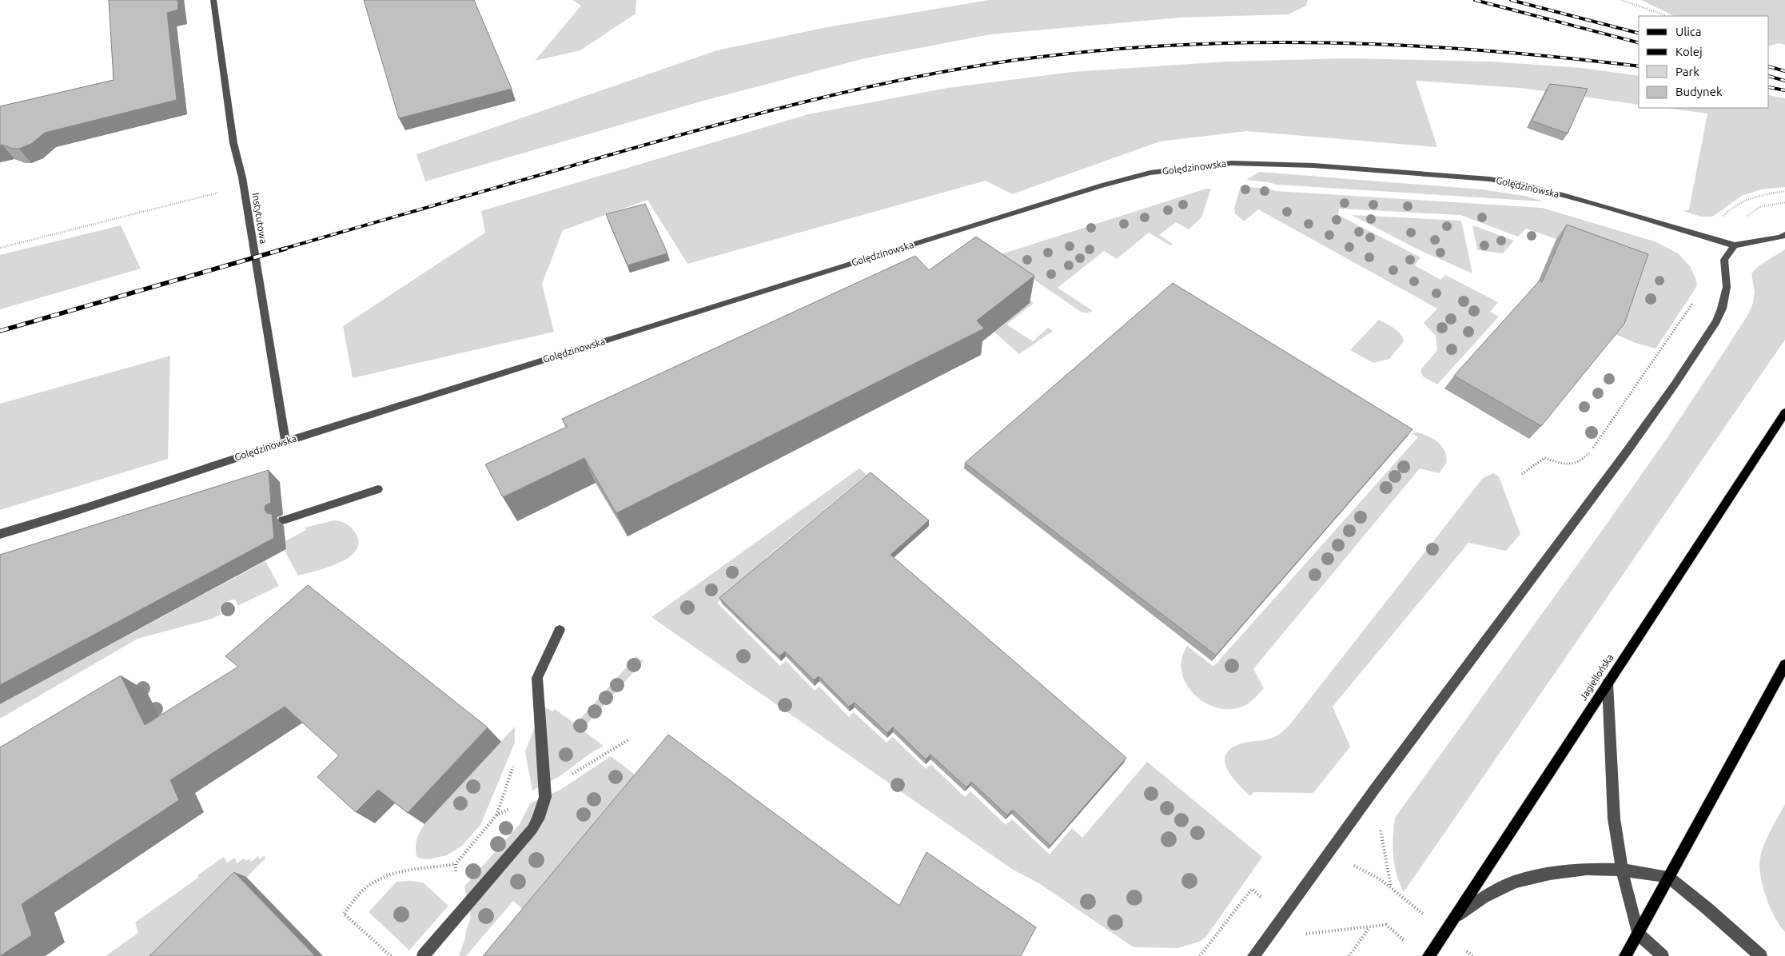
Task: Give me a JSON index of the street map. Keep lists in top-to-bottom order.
{
  "streets": {
    "main road": ["Jagiellońska"],
    "street": ["Golędzinowska", "Instytutowa"]
  },
  "crossings": [
    ["Golędzinowska", "Instytutowa"]
  ],
  "legend": [
    "Ulica",
    "Kolej",
    "Park",
    "Budynek"
  ]
}
